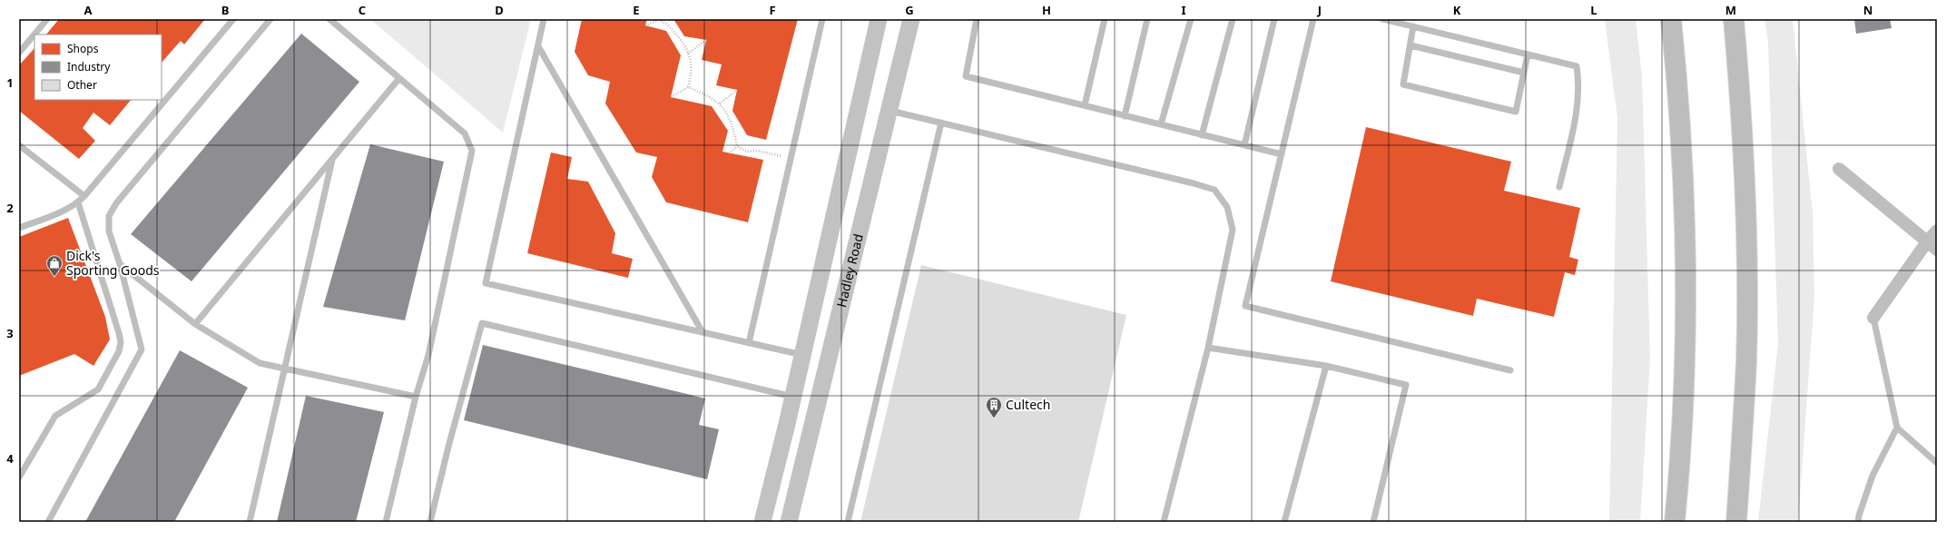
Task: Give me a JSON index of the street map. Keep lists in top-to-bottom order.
{
  "streets": {
    "main road": ["Hadley Road"]
  },
  "places": {
    "shop": ["Dick's Sporting Goods"],
    "building": ["Cultech"]
  },
  "legend": ["Shops", "Industry", "Other"],
  "grid": {
    "columns": [
      "A",
      "B",
      "C",
      "D",
      "E",
      "F",
      "G",
      "H",
      "I",
      "J",
      "K",
      "L",
      "M",
      "N"
    ],
    "rows": [
      "1",
      "2",
      "3",
      "4"
    ]
  }
}
